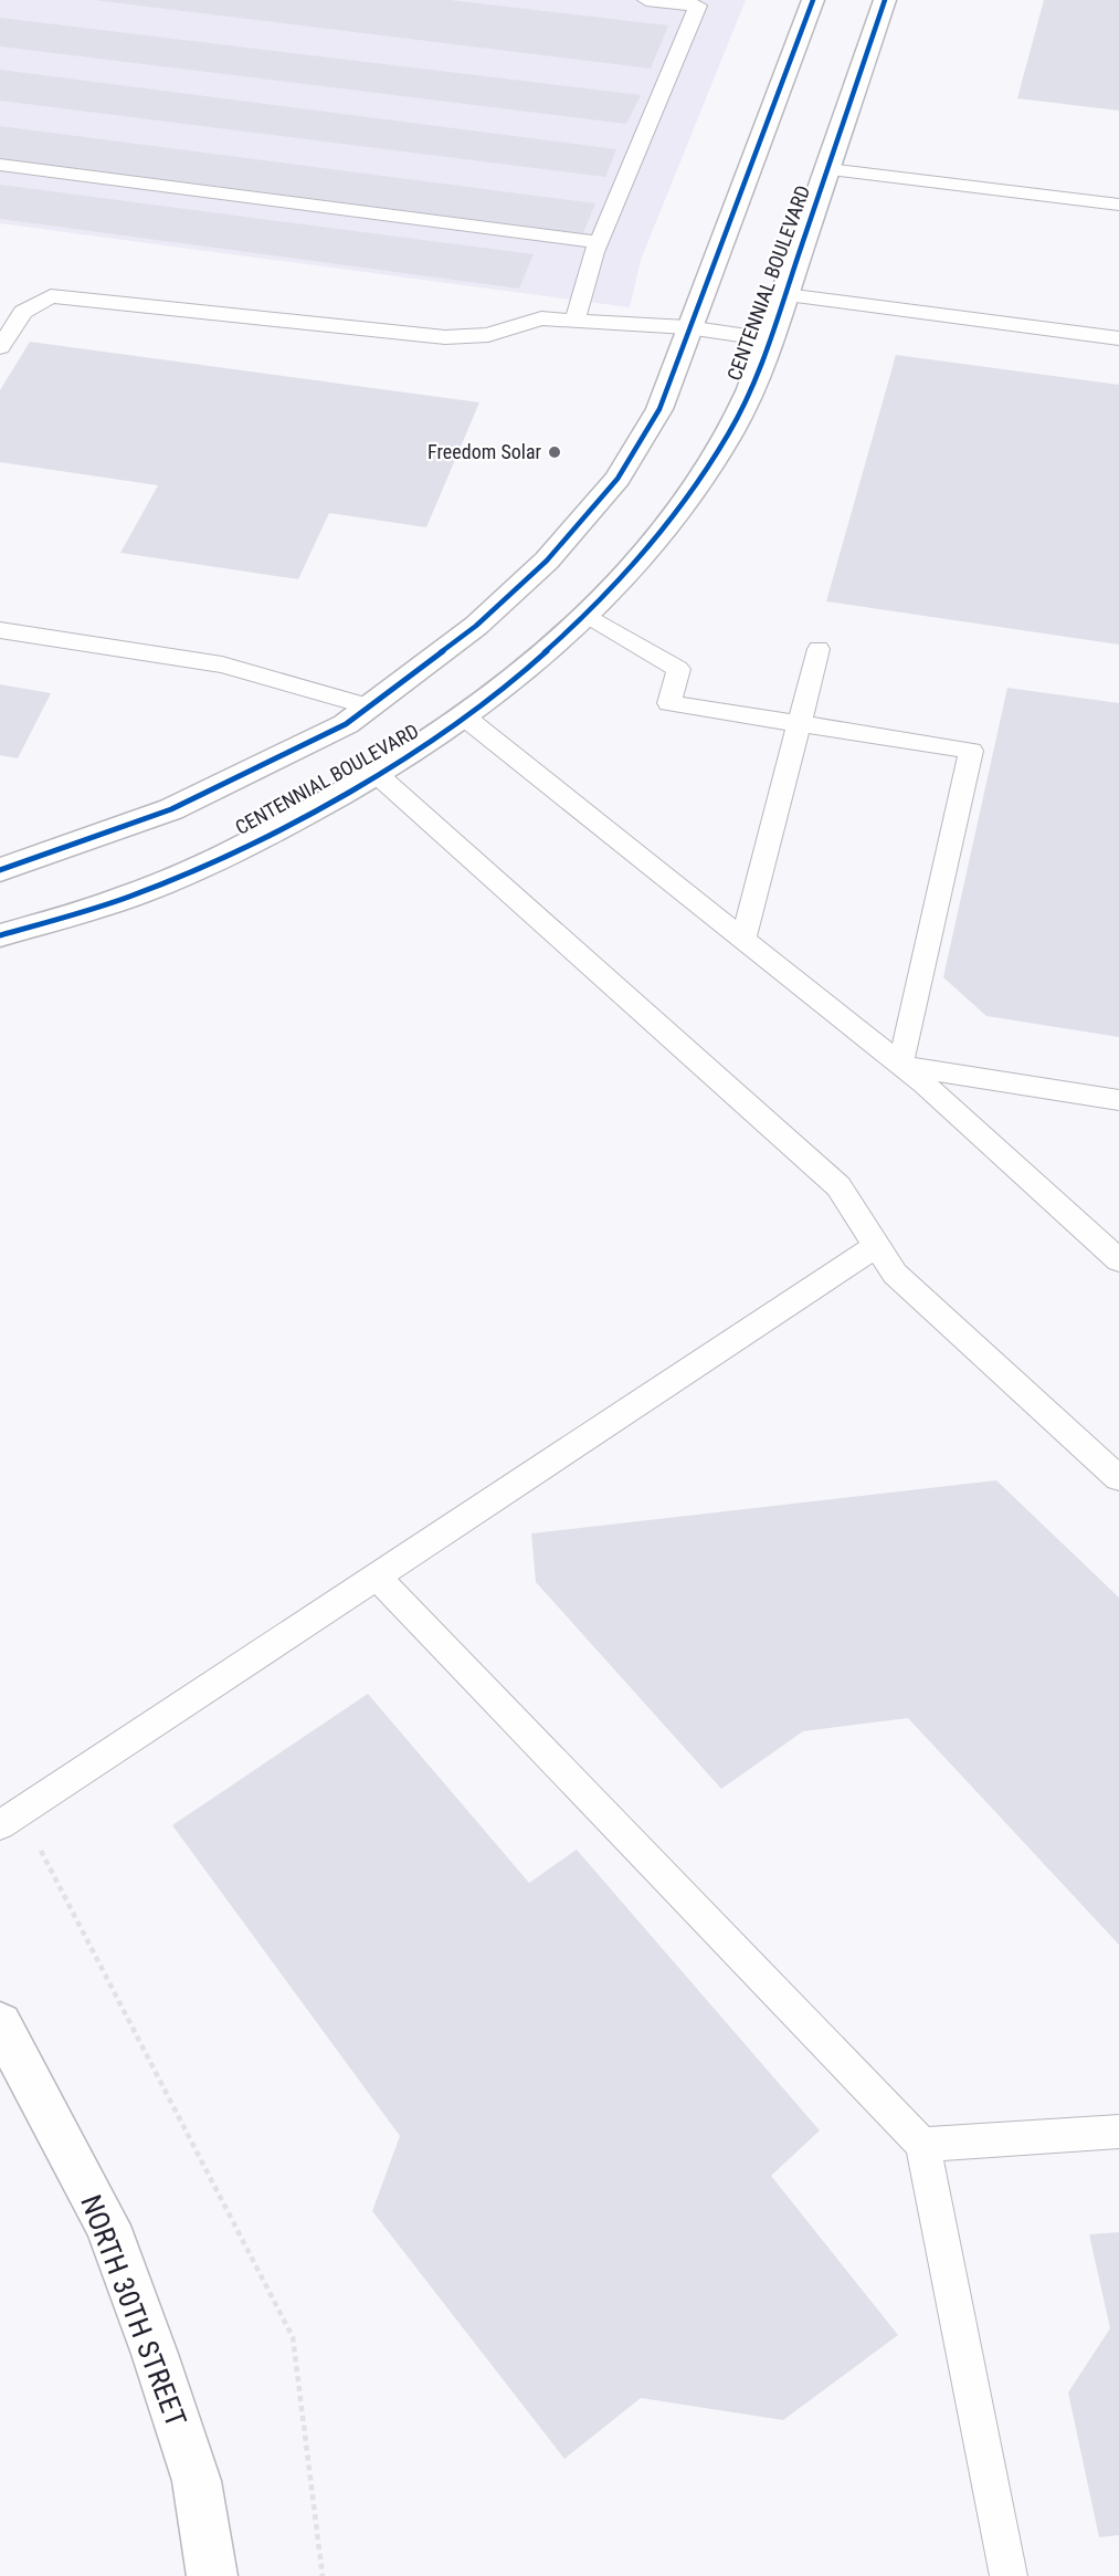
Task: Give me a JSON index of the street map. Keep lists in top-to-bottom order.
{
  "streets": {
    "main road": ["CENTENNIAL BOULEVARD", "NORTH 30TH STREET"]
  },
  "places": ["Freedom Solar"]
}
